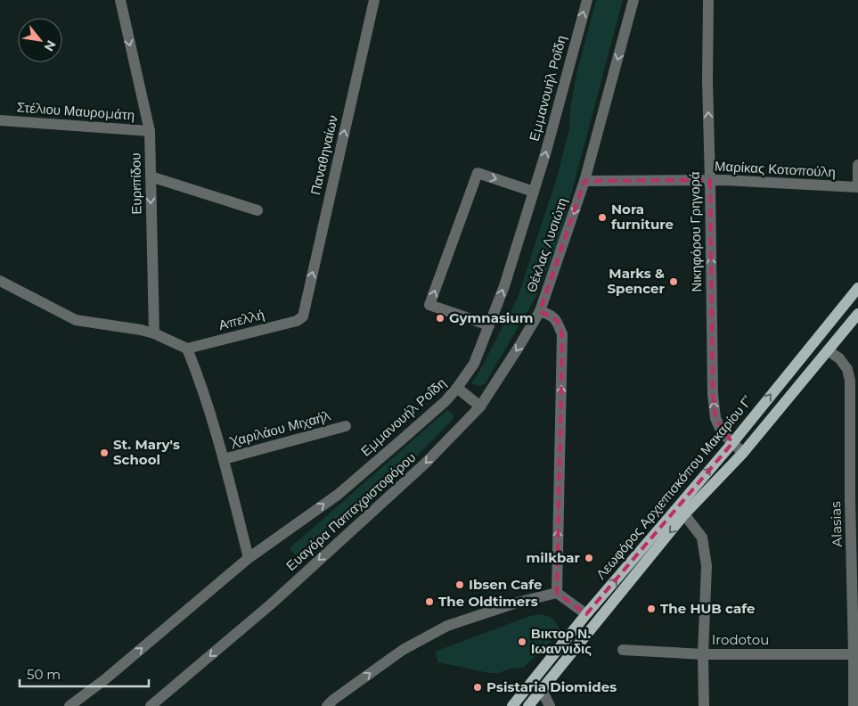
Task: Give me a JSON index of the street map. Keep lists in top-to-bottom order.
{
  "streets": {
    "main road": ["Λεωφόρος Αρχιεπισκόπου Μακαρίου Γ’"],
    "street": [
      "Εμμανουήλ Ροΐδη",
      "Στέλιου Μαυρομάτη",
      "Παναθηναίων",
      "Μαρίκας Κοτοπούλη",
      "Ευριπίδου",
      "Νικηφόρου Γρηγορά",
      "Θέκλας Λυσιώτη",
      "Απελλή",
      "Χαριλάου Μιχαήλ",
      "Ευαγόρα Παπαχριστοφόρου",
      "Alasias",
      "Irodotou"
    ]
  },
  "crossings": [
    ["Στέλιου Μαυρομάτη", "Ευριπίδου"],
    ["Παναθηναίων", "Απελλή"],
    ["Μαρίκας Κοτοπούλη", "Νικηφόρου Γρηγορά"],
    ["Μαρίκας Κοτοπούλη", "Θέκλας Λυσιώτη"],
    ["Νικηφόρου Γρηγορά", "Λεωφόρος Αρχιεπισκόπου Μακαρίου Γ’"],
    ["Θέκλας Λυσιώτη", "Ευαγόρα Παπαχριστοφόρου"],
    ["Λεωφόρος Αρχιεπισκόπου Μακαρίου Γ’", "Alasias"],
    ["Alasias", "Irodotou"]
  ],
  "one_way": [
    "Εμμανουήλ Ροΐδη",
    "Παναθηναίων",
    "Ευριπίδου",
    "Νικηφόρου Γρηγορά",
    "Ευαγόρα Παπαχριστοφόρου"
  ],
  "places": [
    "Nora furniture",
    "Marks & Spencer",
    "Gymnasium",
    "St. Mary's School",
    "milkbar",
    "Ibsen Cafe",
    "The Oldtimers",
    "The HUB cafe",
    "Βικτορ Ν. Ιωαννιδις",
    "Psistaria Diomides"
  ],
  "scale_bar": "50 m",
  "north": "bottom right"
}
